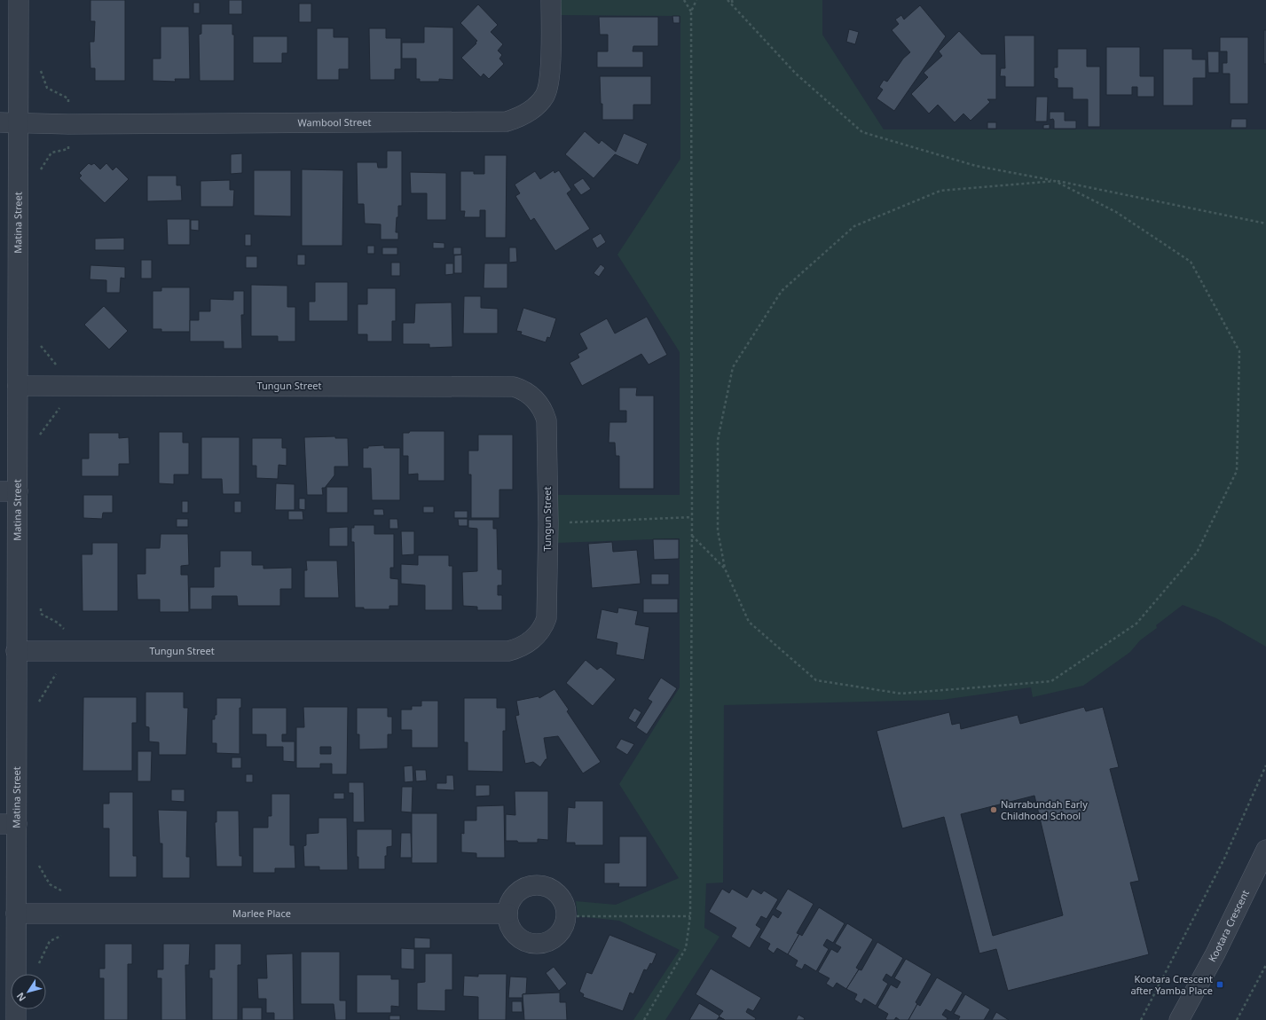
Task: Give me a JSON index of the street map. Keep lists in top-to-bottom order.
{
  "streets": {
    "street": [
      "Wambool Street",
      "Matina Street",
      "Tungun Street",
      "Marlee Place",
      "Kootara Crescent"
    ]
  },
  "crossings": [
    ["Wambool Street", "Matina Street"],
    ["Matina Street", "Tungun Street"],
    ["Matina Street", "Marlee Place"]
  ],
  "places": {
    "other": ["Narrabundah Early Childhood School"],
    "transit": ["Kootara Crescent after Yamba Place"]
  },
  "north": "bottom left"
}
